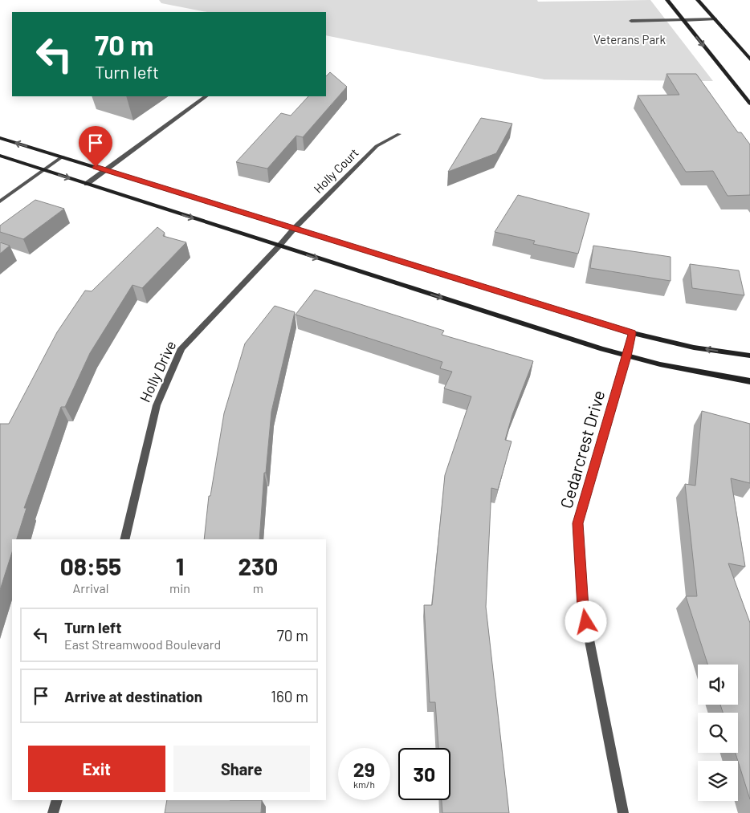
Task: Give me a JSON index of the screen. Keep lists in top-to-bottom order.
{
  "streets": {
    "street": ["Holly Court", "Holly Drive", "Cedarcrest Drive"]
  },
  "crossings": [
    ["Holly Court", "Holly Drive"]
  ],
  "parks": ["Veterans Park"],
  "page": {
    "turn": ["70 m", "Turn left"],
    "eta": [
      "08:55",
      "Arrival",
      "1",
      "min",
      "230",
      "m"
    ],
    "list": [
      {
        "name": "Turn left",
        "note": "East Streamwood Boulevard",
        "value": "70 m"
      },
      {
        "name": "Arrive at destination",
        "value": "160 m"
      }
    ],
    "buttons": ["Exit", "Share"],
    "speed": "29 km/h",
    "limit": "30"
  }
}
